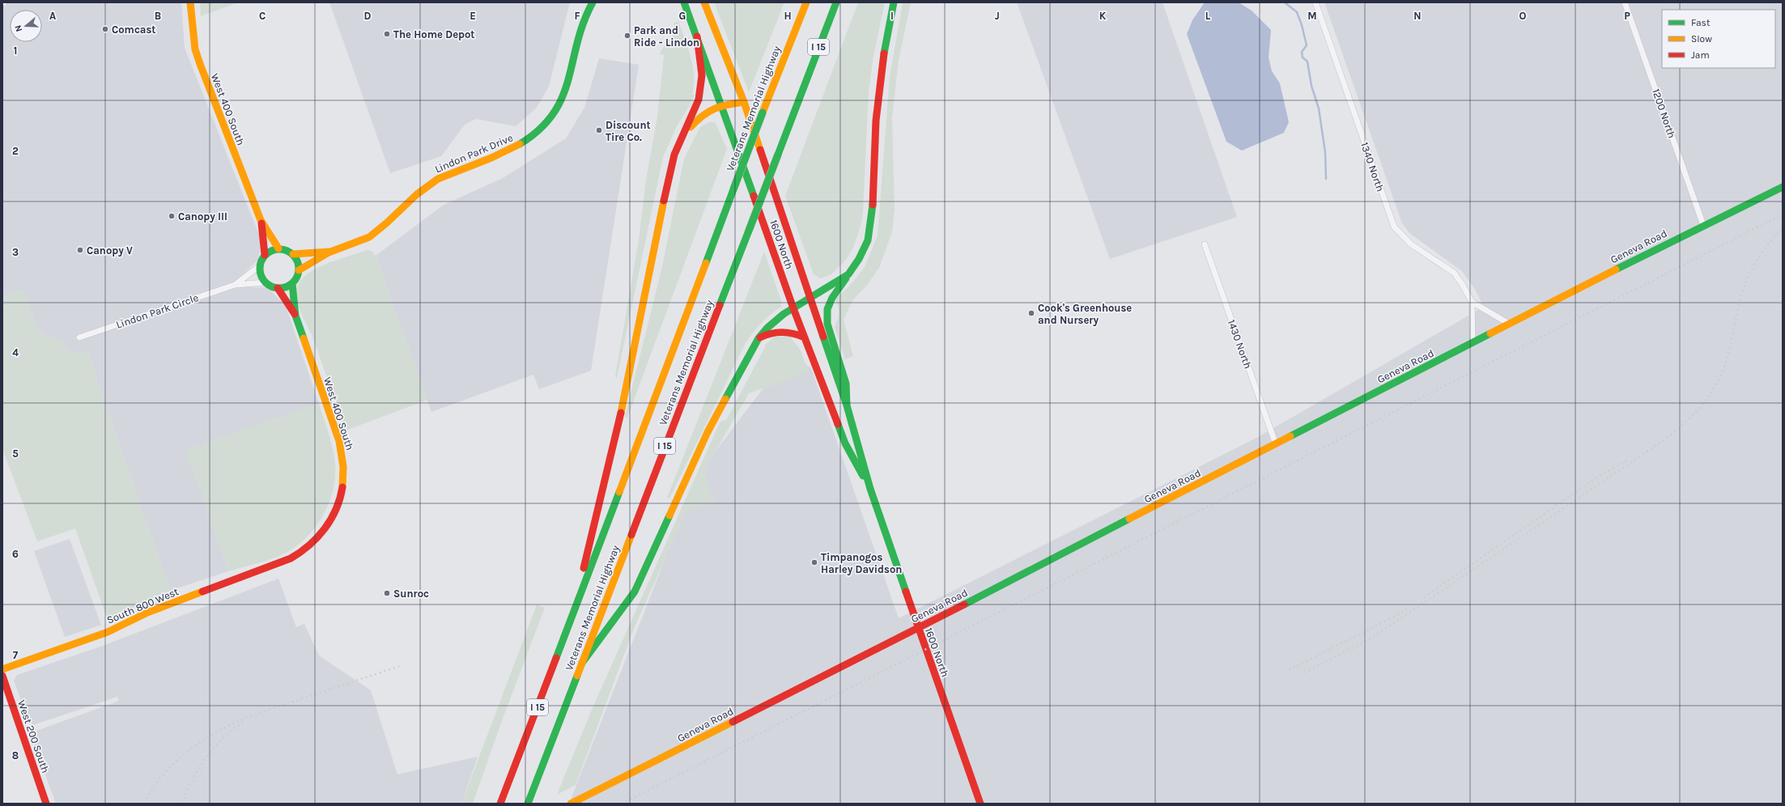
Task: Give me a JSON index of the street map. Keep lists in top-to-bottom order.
{
  "streets": {
    "main road": [
      "I 15",
      "Veterans Memorial Highway",
      "West 400 South",
      "Lindon Park Drive",
      "1600 North",
      "Geneva Road",
      "South 800 West",
      "West 200 South"
    ],
    "street": [
      "1200 North",
      "1340 North",
      "Lindon Park Circle",
      "1430 North"
    ]
  },
  "crossings": [
    ["West 400 South", "Lindon Park Drive"],
    ["West 400 South", "South 800 West"],
    ["1200 North", "Geneva Road"],
    ["1600 North", "Geneva Road"],
    ["Geneva Road", "1430 North"]
  ],
  "places": [
    "Comcast",
    "The Home Depot",
    "Park and Ride - Lindon",
    "Discount Tire Co.",
    "Canopy III",
    "Canopy V",
    "Cook's Greenhouse and Nursery",
    "Timpanogos Harley Davidson",
    "Sunroc"
  ],
  "legend": ["Fast", "Slow", "Jam"],
  "north": "left",
  "grid": {
    "columns": [
      "A",
      "B",
      "C",
      "D",
      "E",
      "F",
      "G",
      "H",
      "I",
      "J",
      "K",
      "L",
      "M",
      "N",
      "O",
      "P"
    ],
    "rows": [
      "1",
      "2",
      "3",
      "4",
      "5",
      "6",
      "7",
      "8"
    ]
  }
}
